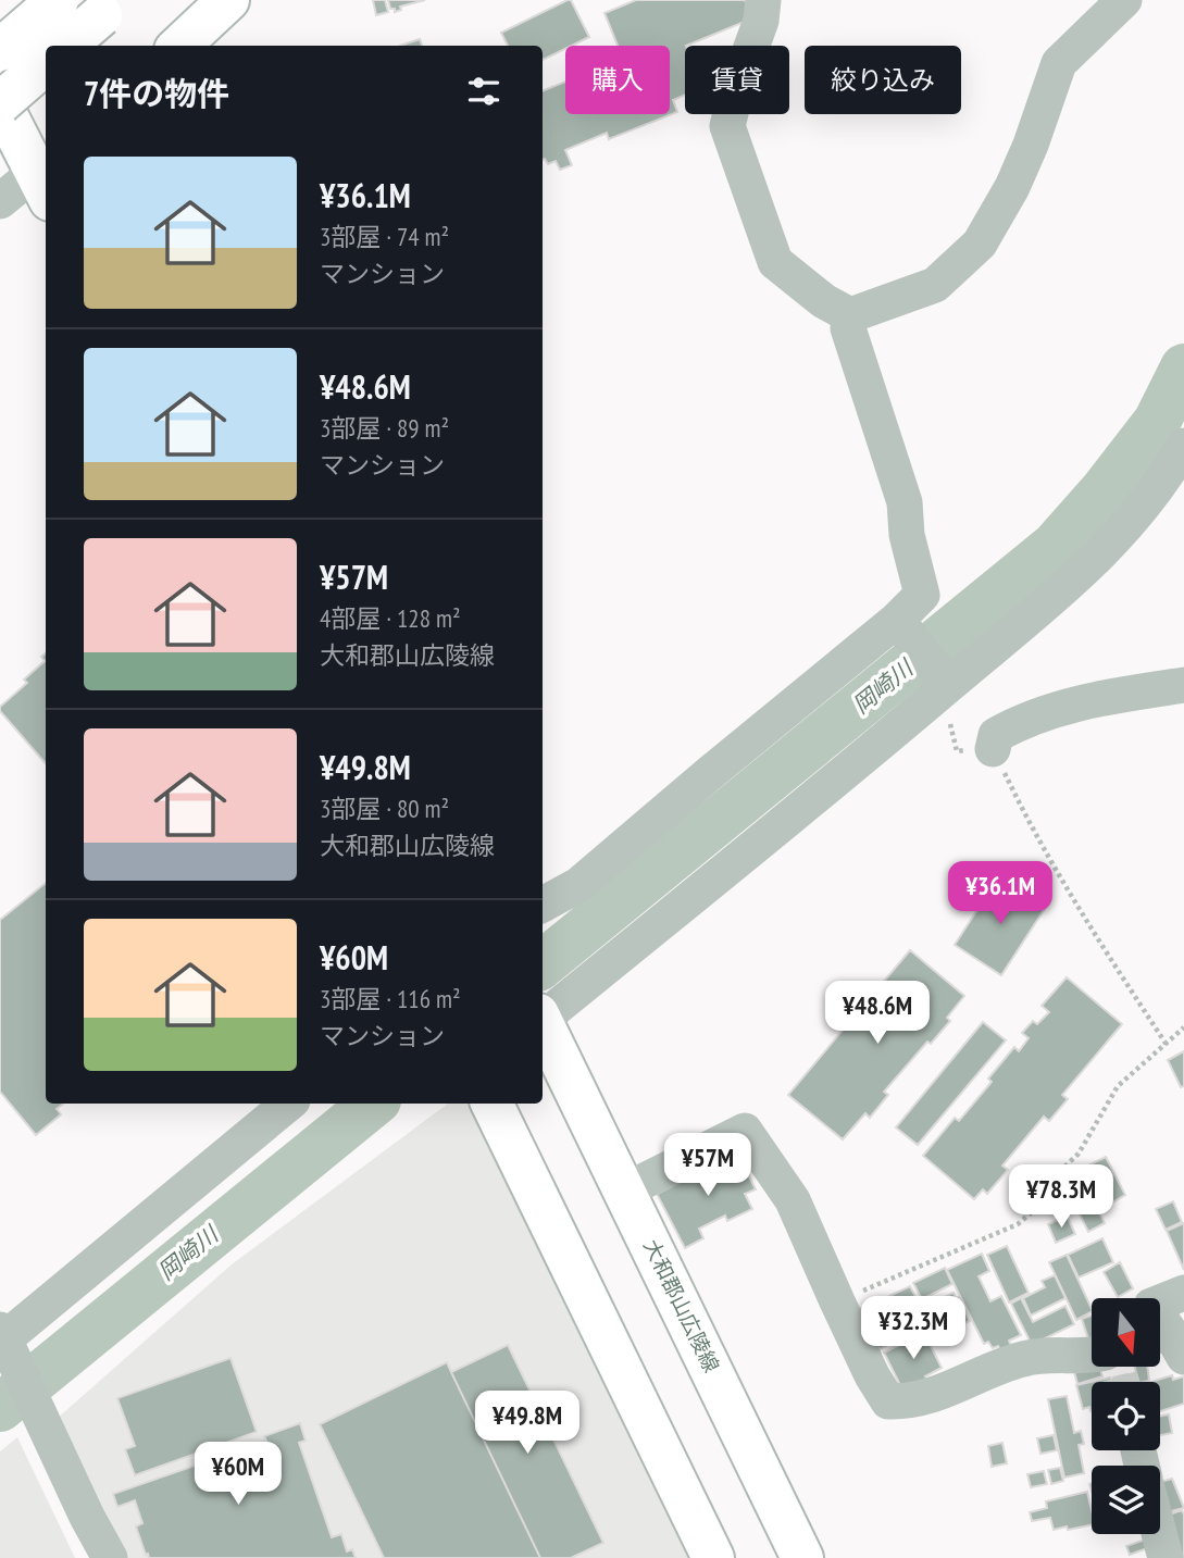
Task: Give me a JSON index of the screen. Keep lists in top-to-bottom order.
{
  "streets": {
    "main road": ["大和郡山広陵線"]
  },
  "water": ["岡崎川"],
  "north": "bottom",
  "page": {
    "chip": ["購入", "賃貸", "絞り込み"],
    "heading": "7件の物件",
    "list": [
      {
        "name": "¥36.1M",
        "note": "3部屋 · 74 m² · マンション"
      },
      {
        "name": "¥48.6M",
        "note": "3部屋 · 89 m² · マンション"
      },
      {
        "name": "¥57M",
        "note": "4部屋 · 128 m² · 大和郡山広陵線"
      },
      {
        "name": "¥49.8M",
        "note": "3部屋 · 80 m² · 大和郡山広陵線"
      },
      {
        "name": "¥60M",
        "note": "3部屋 · 116 m² · マンション"
      }
    ],
    "price": [
      "¥36.1M",
      "¥48.6M",
      "¥57M",
      "¥78.3M",
      "¥32.3M",
      "¥49.8M",
      "¥60M"
    ]
  }
}
